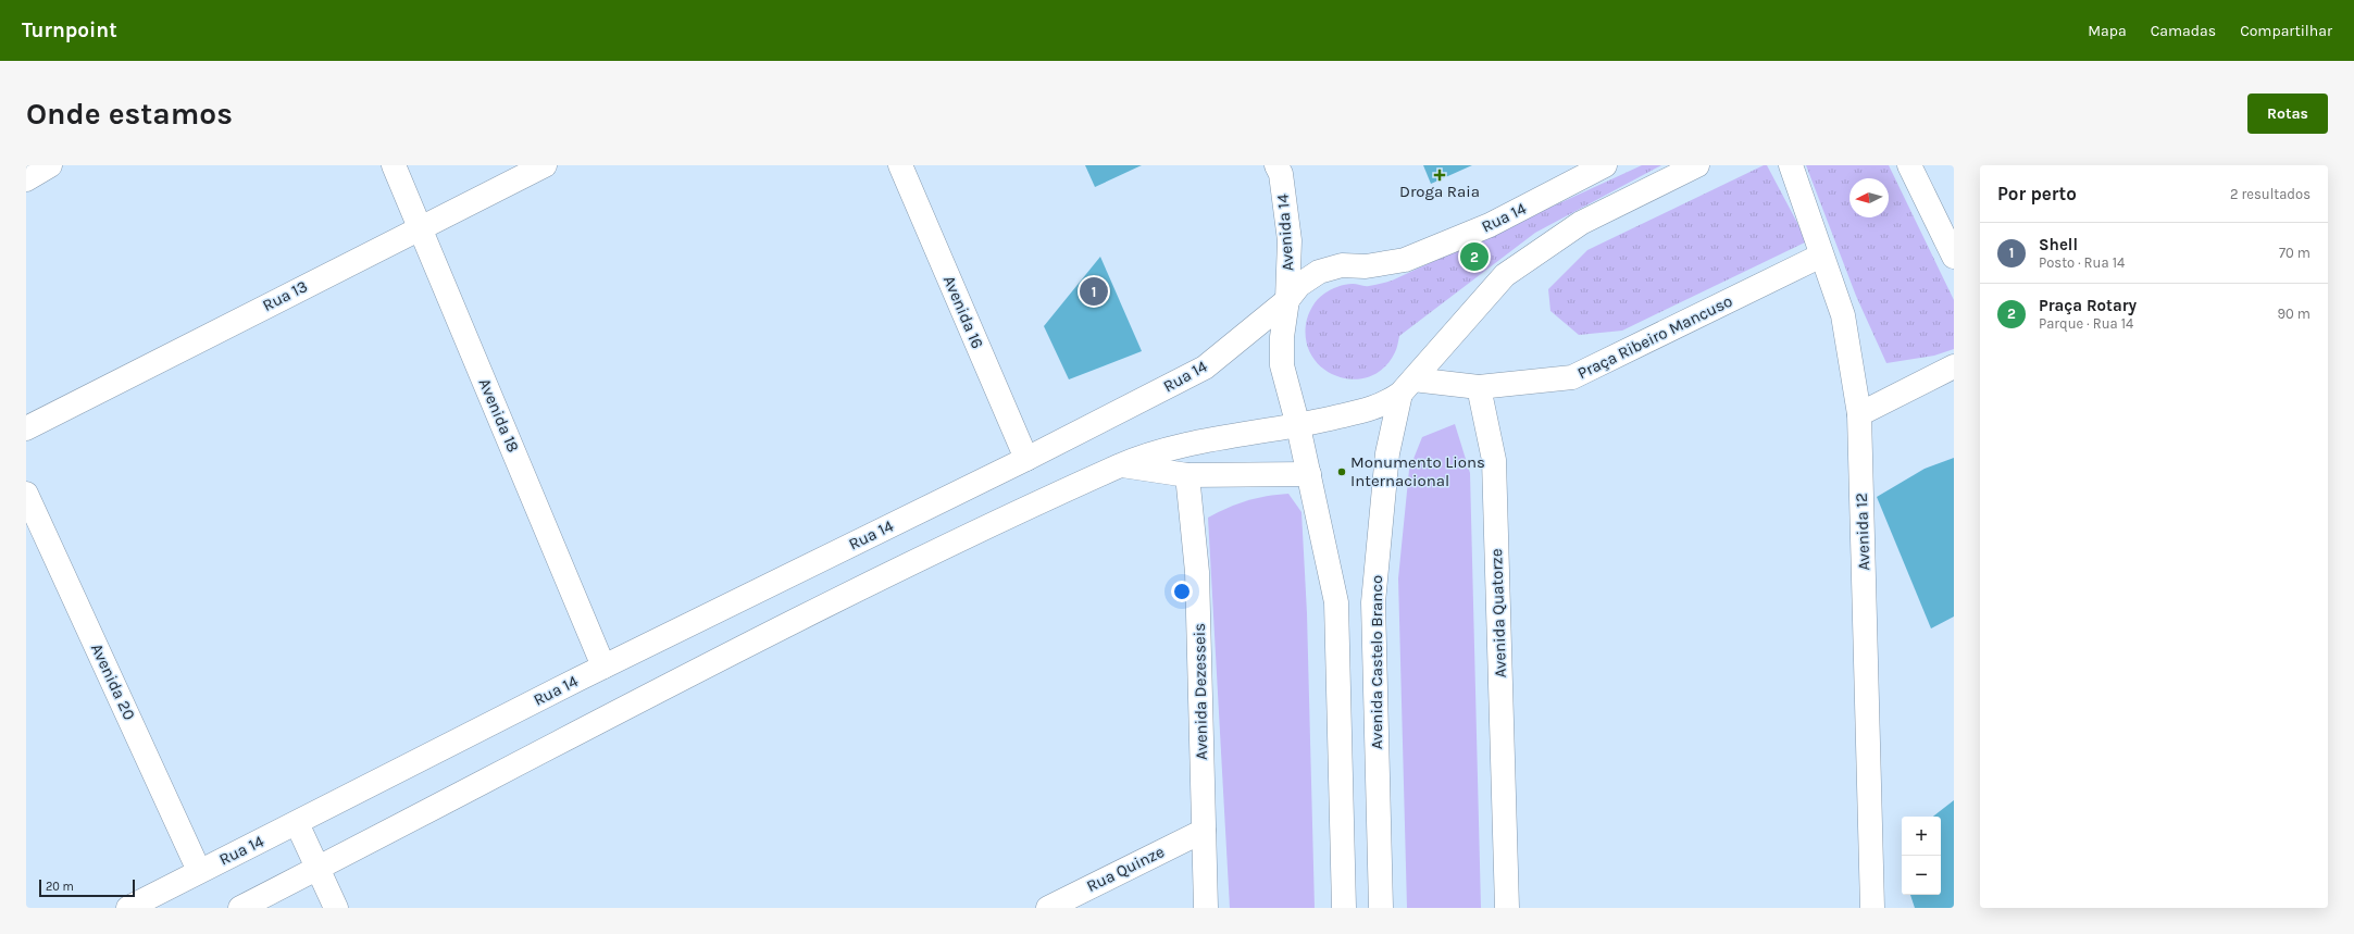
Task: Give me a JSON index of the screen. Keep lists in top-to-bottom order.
{
  "streets": {
    "main road": [
      "Rua 14",
      "Avenida 14",
      "Rua 13",
      "Avenida 16",
      "Praça Ribeiro Mancuso",
      "Avenida 18",
      "Avenida 12",
      "Avenida Quatorze",
      "Avenida Castelo Branco",
      "Avenida 20",
      "Avenida Dezesseis",
      "Rua Quinze"
    ]
  },
  "crossings": [
    ["Rua 14", "Avenida 14"],
    ["Rua 14", "Avenida 16"],
    ["Rua 14", "Avenida 18"],
    ["Rua 14", "Avenida 20"],
    ["Rua 13", "Avenida 18"],
    ["Praça Ribeiro Mancuso", "Avenida 12"],
    ["Praça Ribeiro Mancuso", "Avenida Quatorze"],
    ["Avenida Dezesseis", "Rua Quinze"]
  ],
  "places": {
    "health": ["Droga Raia"],
    "other": ["Monumento Lions Internacional"]
  },
  "scale_bar": "20 m",
  "north": "left",
  "page": {
    "header": "Turnpoint",
    "nav": ["Mapa", "Camadas", "Compartilhar"],
    "buttons": "Rotas",
    "title": "Onde estamos",
    "heading": ["Por perto", "2 resultados"],
    "list": [
      {
        "mark": "1",
        "name": "Shell",
        "note": "Posto · Rua 14",
        "value": "70 m"
      },
      {
        "mark": "2",
        "name": "Praça Rotary",
        "note": "Parque · Rua 14",
        "value": "90 m"
      }
    ],
    "pins": ["2", "1"],
    "map_buttons": ["+", "−"],
    "scale": "20 m"
  }
}
